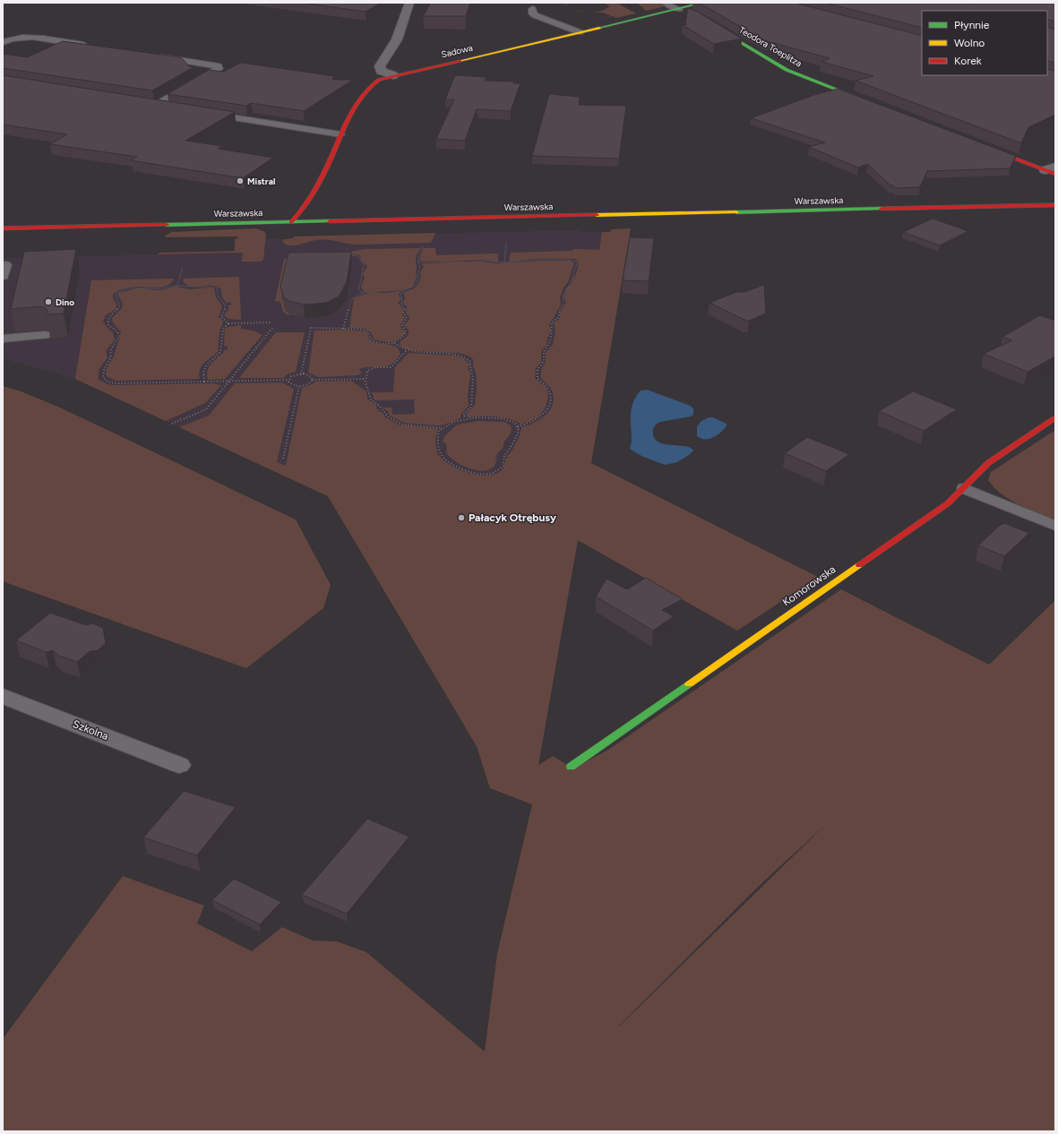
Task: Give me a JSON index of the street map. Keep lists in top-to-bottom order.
{
  "streets": {
    "street": [
      "Teodora Toeplitza",
      "Sadowa",
      "Warszawska",
      "Komorowska",
      "Szkolna"
    ]
  },
  "crossings": [
    ["Sadowa", "Warszawska"]
  ],
  "places": ["Mistral", "Dino", "Pałacyk Otrębusy"],
  "legend": ["Płynnie", "Wolno", "Korek"]
}
